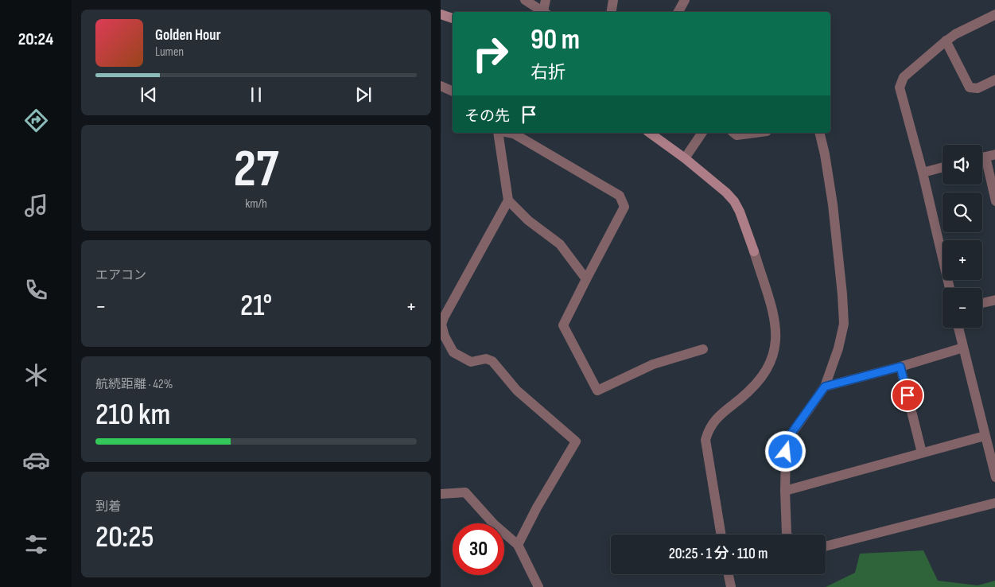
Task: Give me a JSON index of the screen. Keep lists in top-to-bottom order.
{
  "page": {
    "tabs": "20:24",
    "turn": ["90 m", "右折"],
    "song": ["Golden Hour", "Lumen"],
    "then": "その先",
    "tile": [
      ["27", "km/h"],
      "エアコン",
      ["航続距離 · 42%", "210 km"],
      ["到着", "20:25"]
    ],
    "map_buttons": ["+", "−"],
    "heat": ["−", "21°", "+"],
    "limit": "30",
    "trip": "20:25 · 1 分 · 110 m"
  }
}
